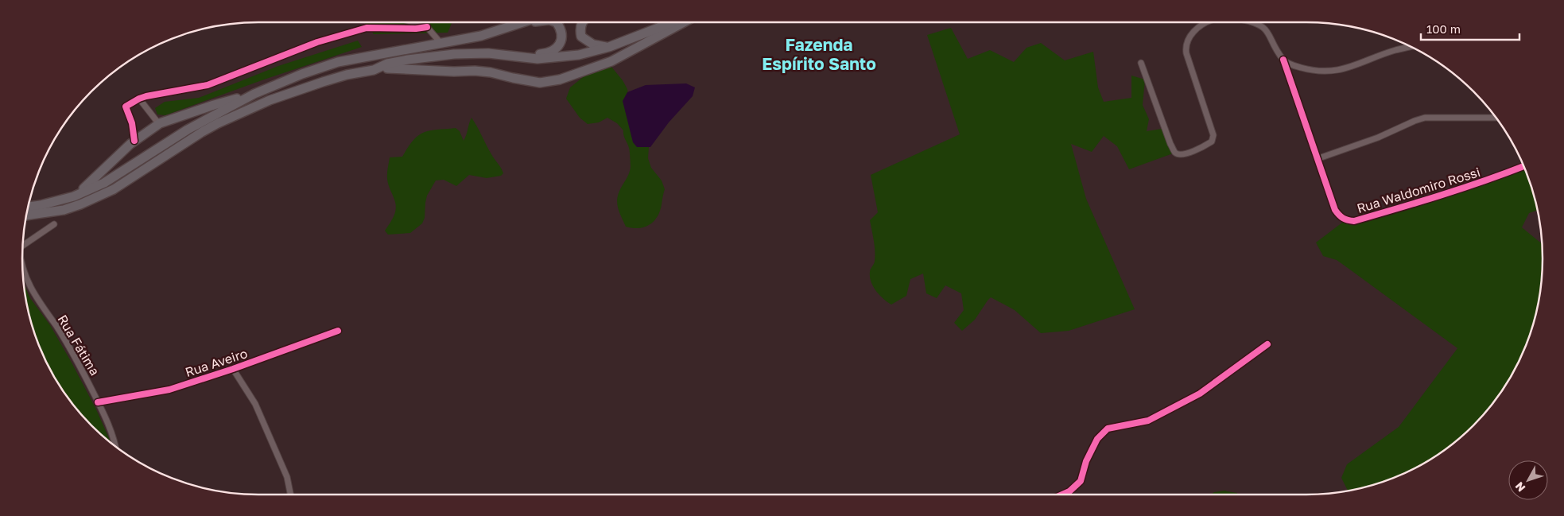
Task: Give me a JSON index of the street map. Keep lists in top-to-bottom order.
{
  "streets": {
    "street": ["Rua Waldomiro Rossi", "Rua Fátima", "Rua Aveiro"]
  },
  "crossings": [
    ["Rua Fátima", "Rua Aveiro"]
  ],
  "districts": ["Fazenda Espírito Santo"],
  "scale_bar": "100 m",
  "north": "bottom left"
}
